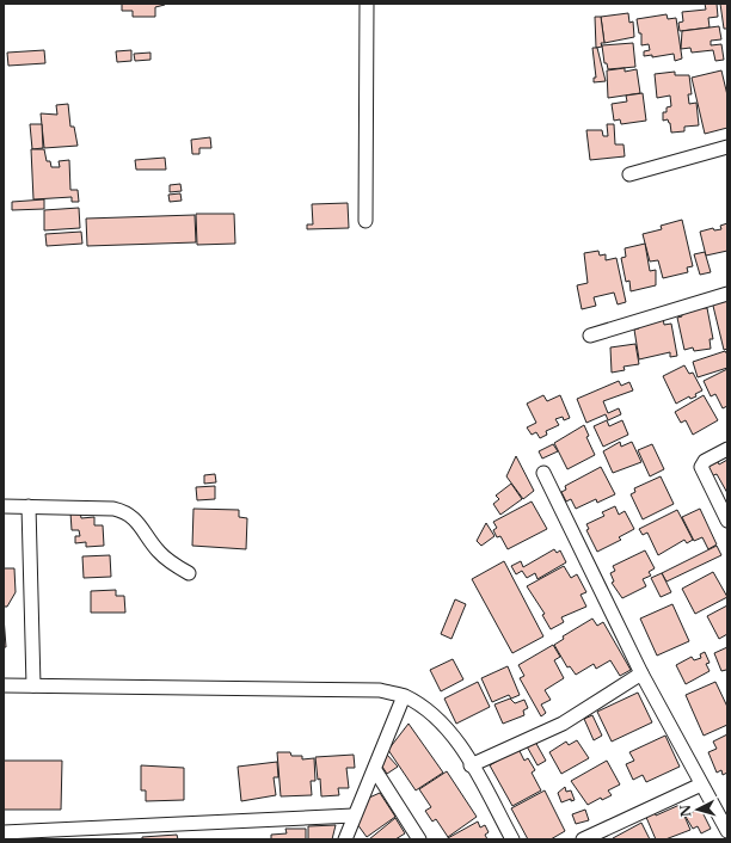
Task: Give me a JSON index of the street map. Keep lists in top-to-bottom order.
{
  "north": "left"
}
